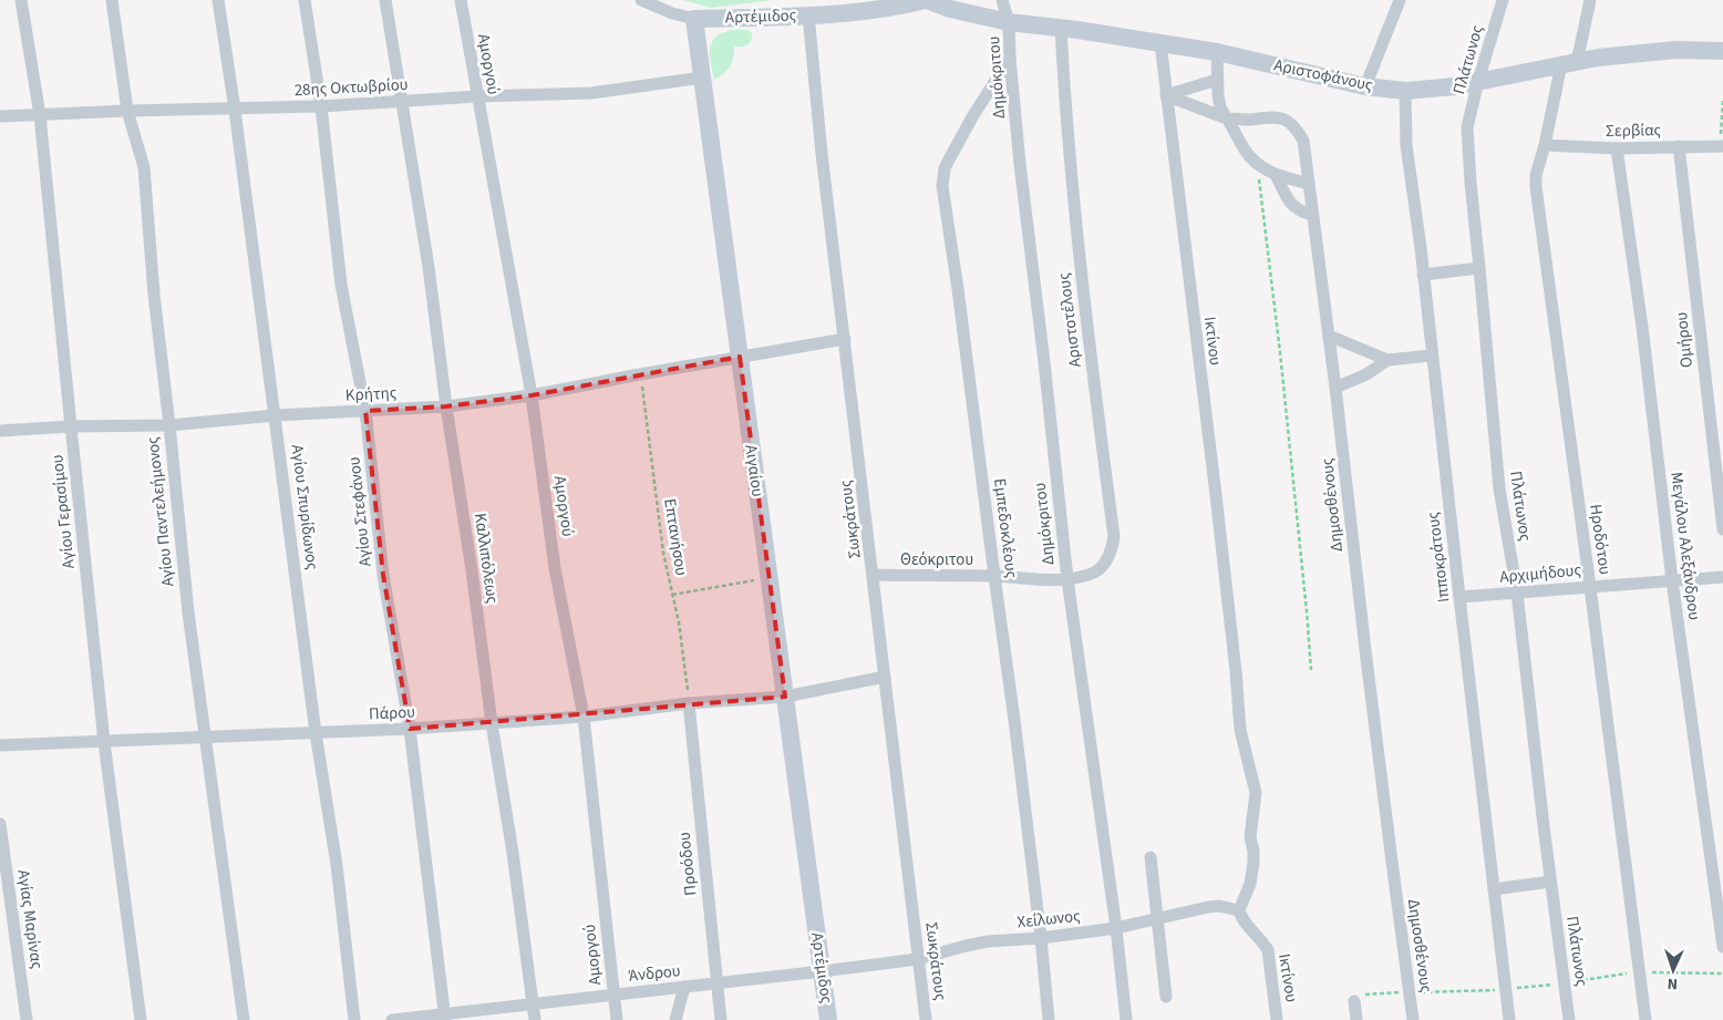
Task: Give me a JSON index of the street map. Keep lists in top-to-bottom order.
{
  "streets": {
    "main road": ["Αρτέμιδος", "Αριστοφάνους", "Αιγαίου"],
    "street": [
      "Πλάτωνος",
      "Αμοργού",
      "Δημόκριτου",
      "28ης Οκτωβρίου",
      "Σερβίας",
      "Αριστοτέλους",
      "Ομήρου",
      "Ικτίνου",
      "Κρήτης",
      "Δημοσθένους",
      "Αγίου Σπυρίδωνος",
      "Αγίου Γερασίμου",
      "Αγίου Παντελεήμονος",
      "Αγίου Στεφάνου",
      "Σωκράτους",
      "Εμπεδοκλέους",
      "Ηροδότου",
      "Μεγάλου Αλεξάνδρου",
      "Ιπποκράτους",
      "Καλλιπόλεως",
      "Θεόκριτου",
      "Αρχιμήδους",
      "Πάρου",
      "Προόδου",
      "Αγίας Μαρίνας",
      "Χείλωνος",
      "Άνδρου"
    ],
    "path": ["Επτανήσου"]
  },
  "crossings": [
    ["Αρτέμιδος", "Αριστοφάνους"],
    ["Αρτέμιδος", "Αιγαίου"],
    ["Αρτέμιδος", "Σωκράτους"],
    ["Αρτέμιδος", "Χείλωνος"],
    ["Αρτέμιδος", "Άνδρου"],
    ["Πλάτωνος", "Αριστοφάνους"],
    ["Πλάτωνος", "Αρχιμήδους"],
    ["Αμοργού", "28ης Οκτωβρίου"],
    ["Αμοργού", "Κρήτης"],
    ["Αμοργού", "Πάρου"],
    ["Αμοργού", "Άνδρου"],
    ["Αριστοφάνους", "Δημόκριτου"],
    ["Αριστοφάνους", "Αριστοτέλους"],
    ["Αριστοφάνους", "Ικτίνου"],
    ["Αριστοφάνους", "Ηροδότου"],
    ["Αριστοφάνους", "Ιπποκράτους"],
    ["Δημόκριτου", "Αριστοτέλους"],
    ["Δημόκριτου", "Εμπεδοκλέους"],
    ["Δημόκριτου", "Θεόκριτου"],
    ["Δημόκριτου", "Χείλωνος"],
    ["28ης Οκτωβρίου", "Αιγαίου"],
    ["28ης Οκτωβρίου", "Αγίου Σπυρίδωνος"],
    ["28ης Οκτωβρίου", "Αγίου Γερασίμου"],
    ["28ης Οκτωβρίου", "Αγίου Παντελεήμονος"],
    ["28ης Οκτωβρίου", "Αγίου Στεφάνου"],
    ["28ης Οκτωβρίου", "Καλλιπόλεως"],
    ["Σερβίας", "Ομήρου"],
    ["Σερβίας", "Ηροδότου"],
    ["Σερβίας", "Μεγάλου Αλεξάνδρου"],
    ["Αριστοτέλους", "Θεόκριτου"],
    ["Ικτίνου", "Χείλωνος"],
    ["Κρήτης", "Αιγαίου"],
    ["Κρήτης", "Αγίου Σπυρίδωνος"],
    ["Κρήτης", "Αγίου Γερασίμου"],
    ["Κρήτης", "Αγίου Παντελεήμονος"],
    ["Κρήτης", "Αγίου Στεφάνου"],
    ["Κρήτης", "Σωκράτους"],
    ["Κρήτης", "Επτανήσου"],
    ["Κρήτης", "Καλλιπόλεως"],
    ["Αιγαίου", "Πάρου"],
    ["Αγίου Σπυρίδωνος", "Πάρου"],
    ["Αγίου Γερασίμου", "Πάρου"],
    ["Αγίου Παντελεήμονος", "Πάρου"],
    ["Αγίου Στεφάνου", "Πάρου"],
    ["Αγίου Στεφάνου", "Άνδρου"],
    ["Σωκράτους", "Θεόκριτου"],
    ["Σωκράτους", "Πάρου"],
    ["Σωκράτους", "Χείλωνος"],
    ["Εμπεδοκλέους", "Θεόκριτου"],
    ["Εμπεδοκλέους", "Χείλωνος"],
    ["Επτανήσου", "Πάρου"],
    ["Επτανήσου", "Προόδου"],
    ["Ηροδότου", "Αρχιμήδους"],
    ["Μεγάλου Αλεξάνδρου", "Αρχιμήδους"],
    ["Ιπποκράτους", "Αρχιμήδους"],
    ["Καλλιπόλεως", "Πάρου"],
    ["Καλλιπόλεως", "Άνδρου"],
    ["Πάρου", "Προόδου"],
    ["Προόδου", "Άνδρου"],
    ["Χείλωνος", "Άνδρου"]
  ],
  "north": "bottom"
}
